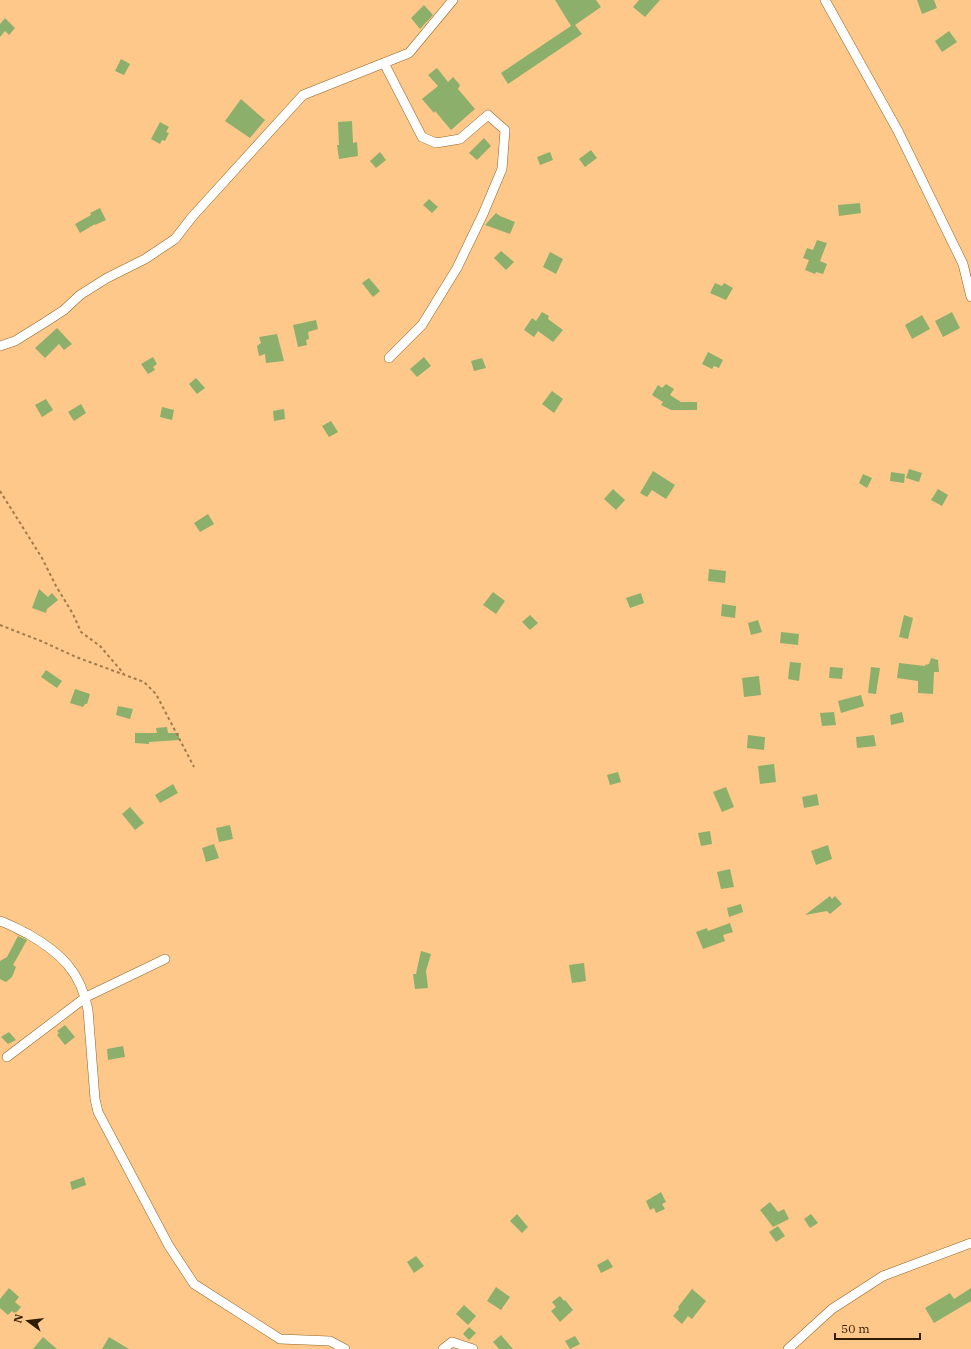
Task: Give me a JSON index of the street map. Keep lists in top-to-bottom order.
{
  "scale_bar": "50 m",
  "north": "left"
}
